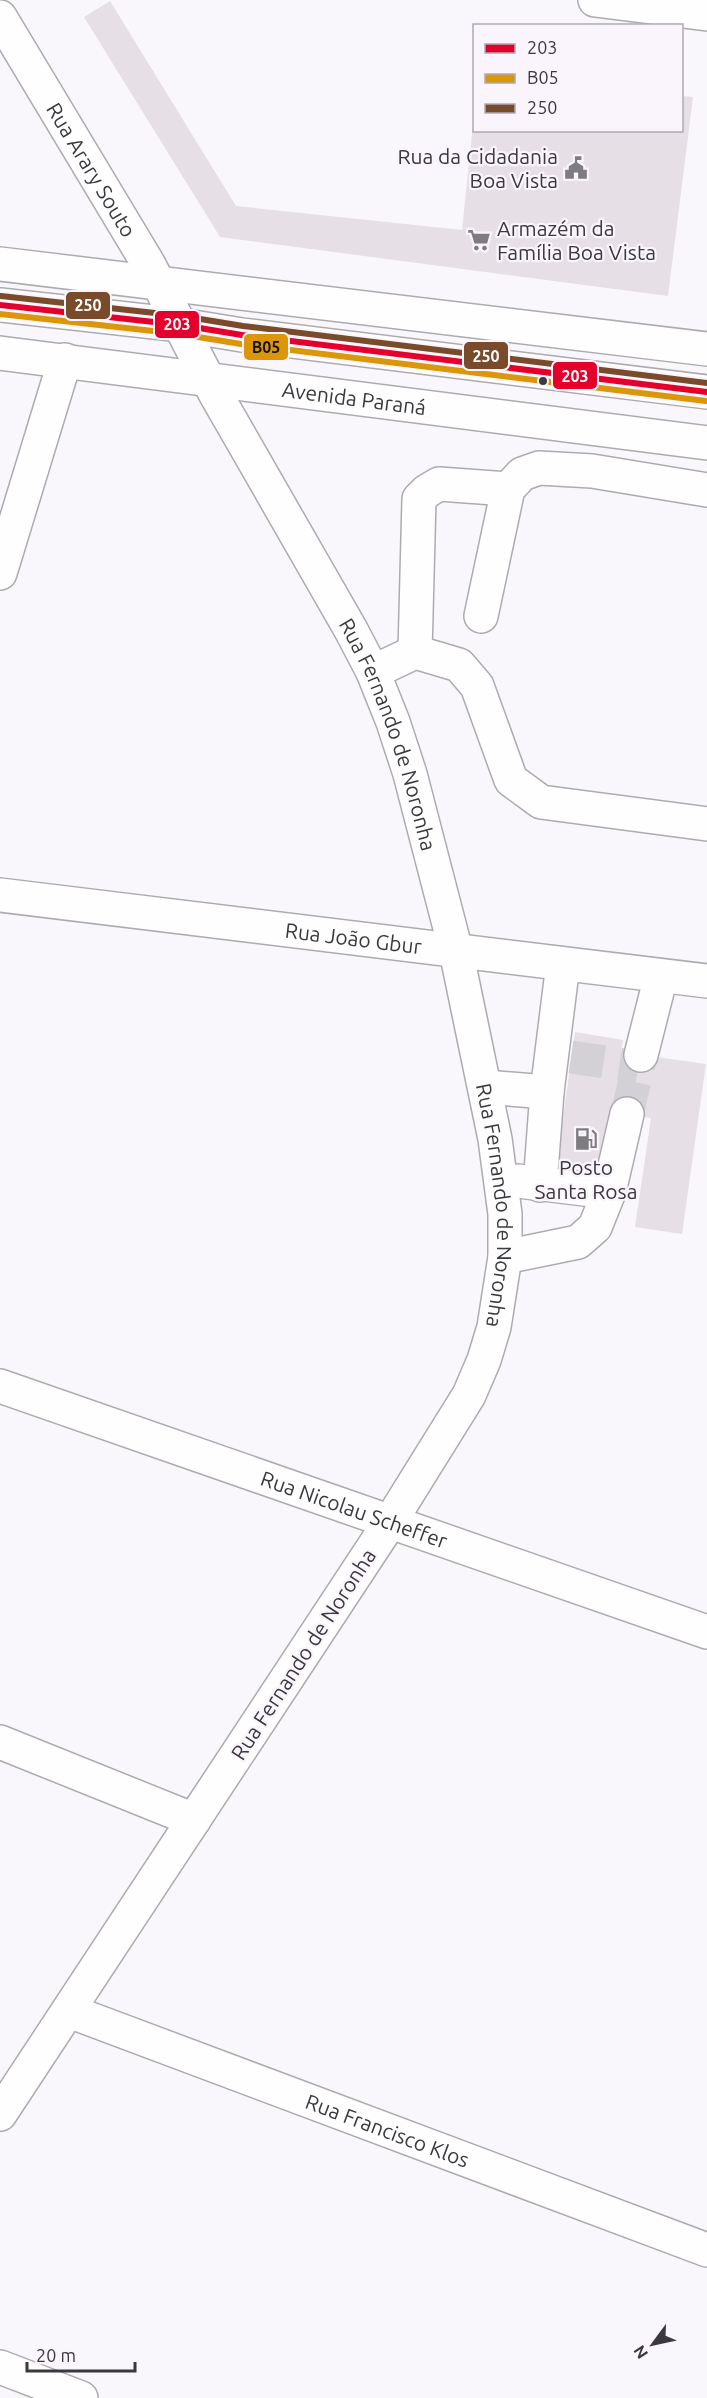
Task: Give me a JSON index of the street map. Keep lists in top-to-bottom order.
{
  "streets": {
    "main road": [
      "Rua Arary Souto",
      "Avenida Paraná",
      "Rua Fernando de Noronha",
      "Rua João Gbur",
      "Rua Nicolau Scheffer",
      "Rua Francisco Klos"
    ]
  },
  "crossings": [
    ["Rua Arary Souto", "Rua Fernando de Noronha"],
    ["Avenida Paraná", "Rua Fernando de Noronha"],
    ["Rua Fernando de Noronha", "Rua João Gbur"],
    ["Rua Fernando de Noronha", "Rua Nicolau Scheffer"],
    ["Rua Fernando de Noronha", "Rua Francisco Klos"]
  ],
  "places": {
    "public building": ["Rua da Cidadania Boa Vista"],
    "supermarket": ["Armazém da Família Boa Vista"],
    "fuel station": ["Posto Santa Rosa"]
  },
  "lines": ["transit line 250", "transit line 203", "transit line B05"],
  "legend": ["203", "B05", "250"],
  "scale_bar": "20 m",
  "north": "bottom left"
}
